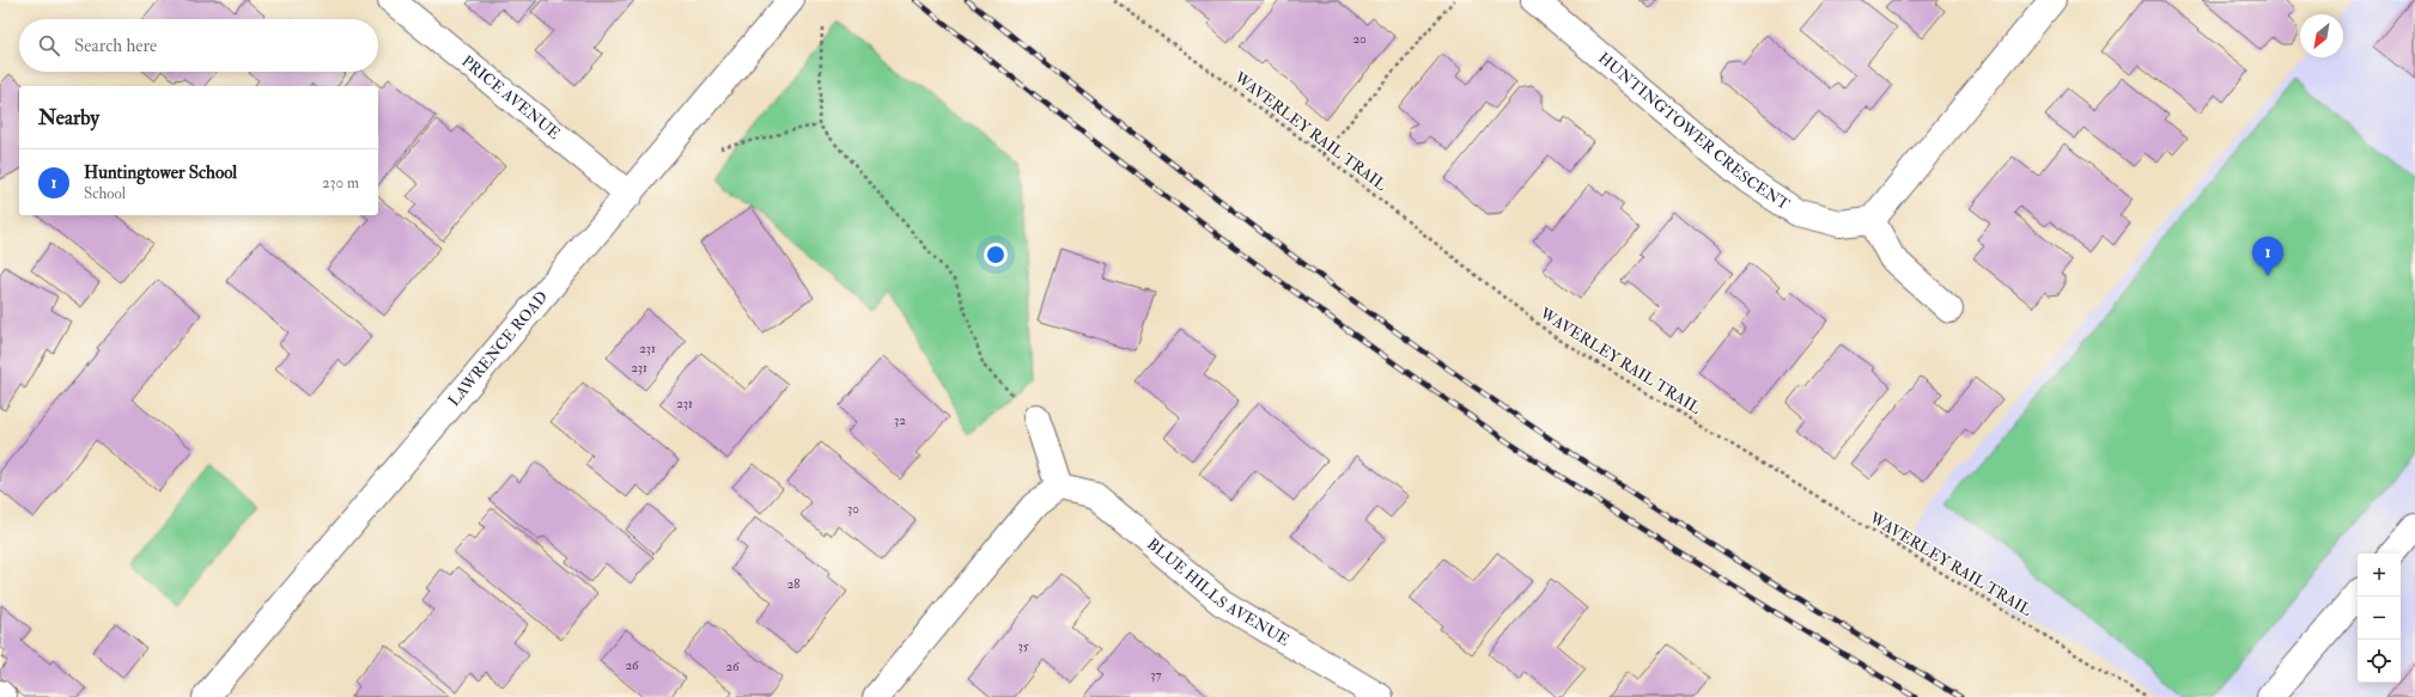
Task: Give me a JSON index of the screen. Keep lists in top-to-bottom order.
{
  "streets": {
    "street": [
      "PRICE AVENUE",
      "HUNTINGTOWER CRESCENT",
      "LAWRENCE ROAD",
      "BLUE HILLS AVENUE"
    ],
    "path": ["WAVERLEY RAIL TRAIL"]
  },
  "crossings": [
    ["PRICE AVENUE", "LAWRENCE ROAD"]
  ],
  "house_numbers": [
    "20",
    "231",
    "231",
    "231",
    "32",
    "30",
    "28",
    "35",
    "26",
    "26",
    "37"
  ],
  "north": "bottom left",
  "page": {
    "search": "Search here",
    "heading": "Nearby",
    "list": [
      {
        "mark": "1",
        "name": "Huntingtower School",
        "note": "School",
        "value": "230 m"
      }
    ],
    "pins": "1",
    "map_buttons": ["+", "−"]
  }
}
